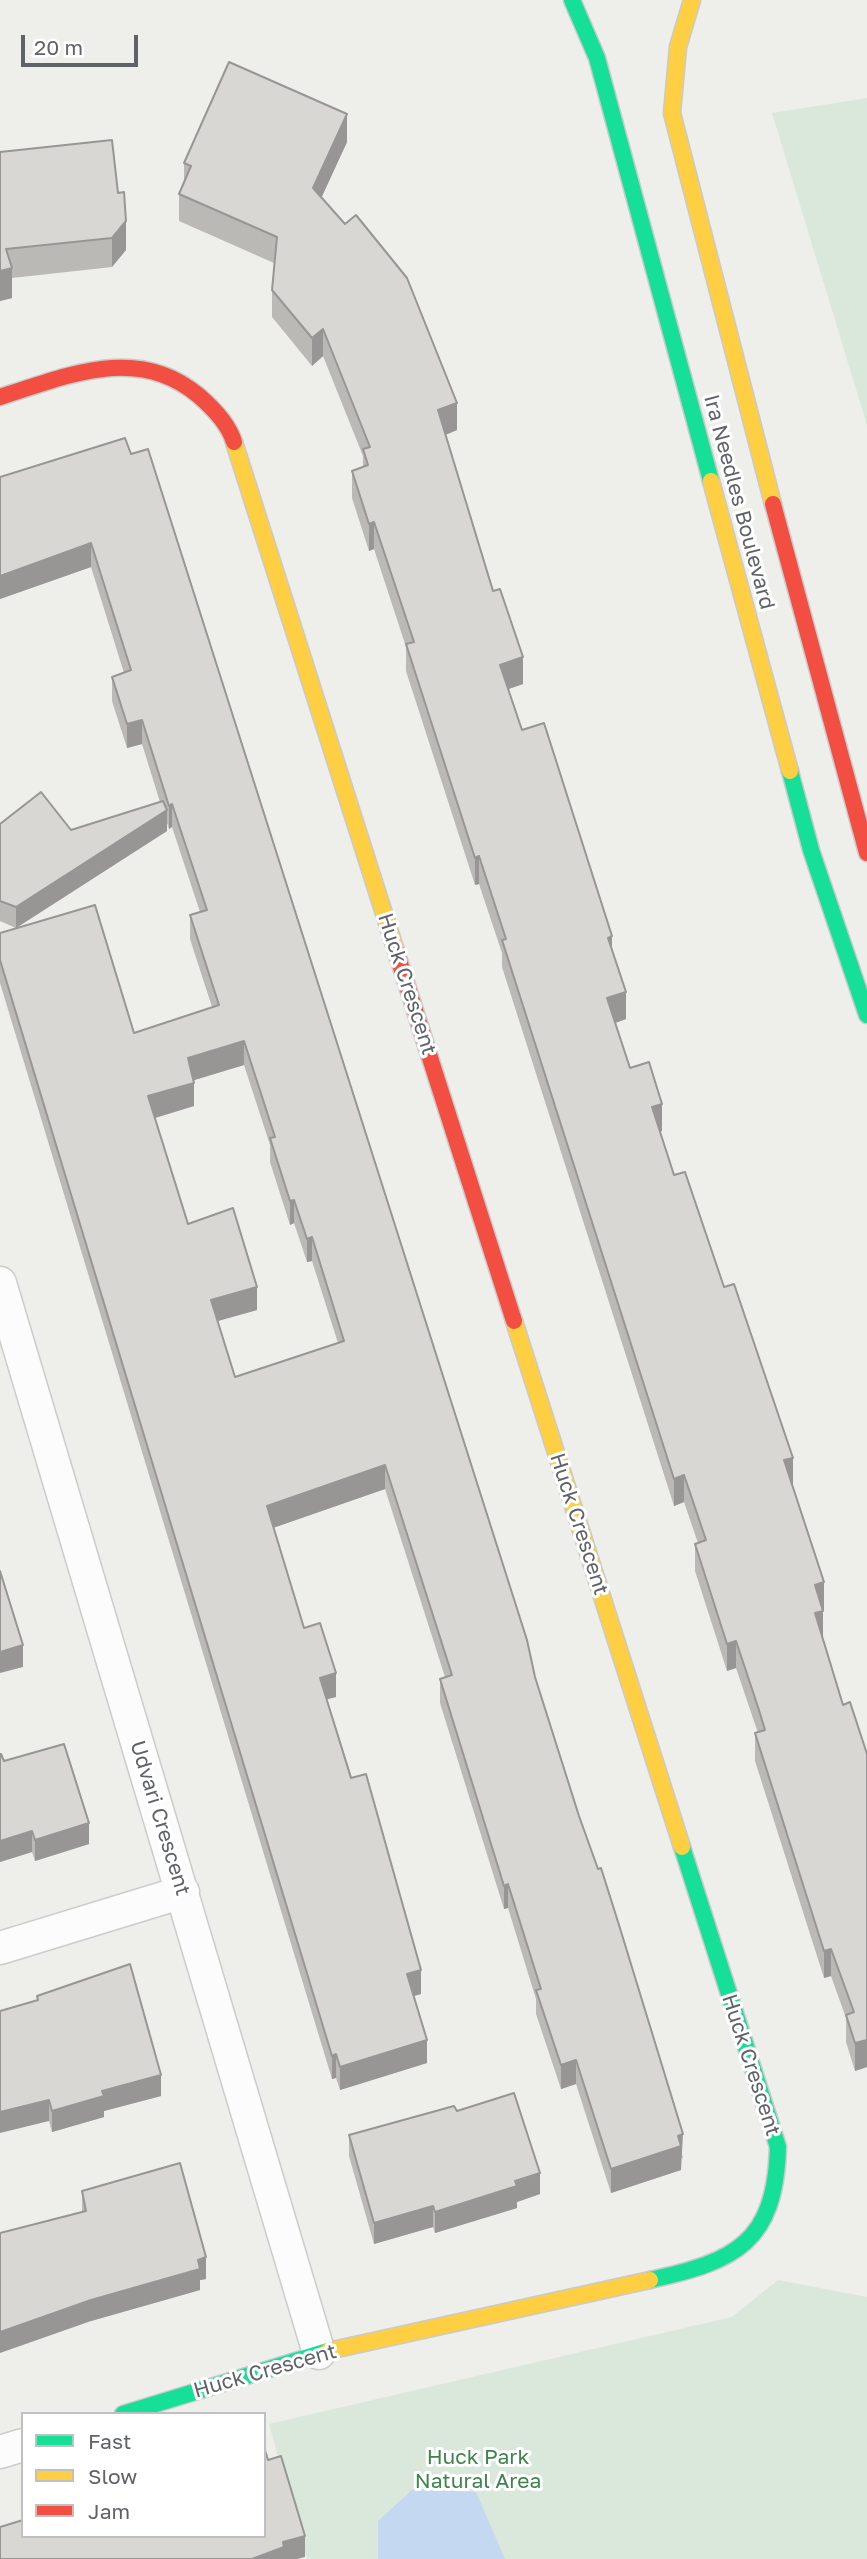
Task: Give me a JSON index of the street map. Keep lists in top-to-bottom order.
{
  "streets": {
    "street": ["Ira Needles Boulevard", "Huck Crescent", "Udvari Crescent"]
  },
  "crossings": [
    ["Huck Crescent", "Udvari Crescent"]
  ],
  "parks": ["Huck Park Natural Area"],
  "legend": ["Fast", "Slow", "Jam"],
  "scale_bar": "20 m"
}
